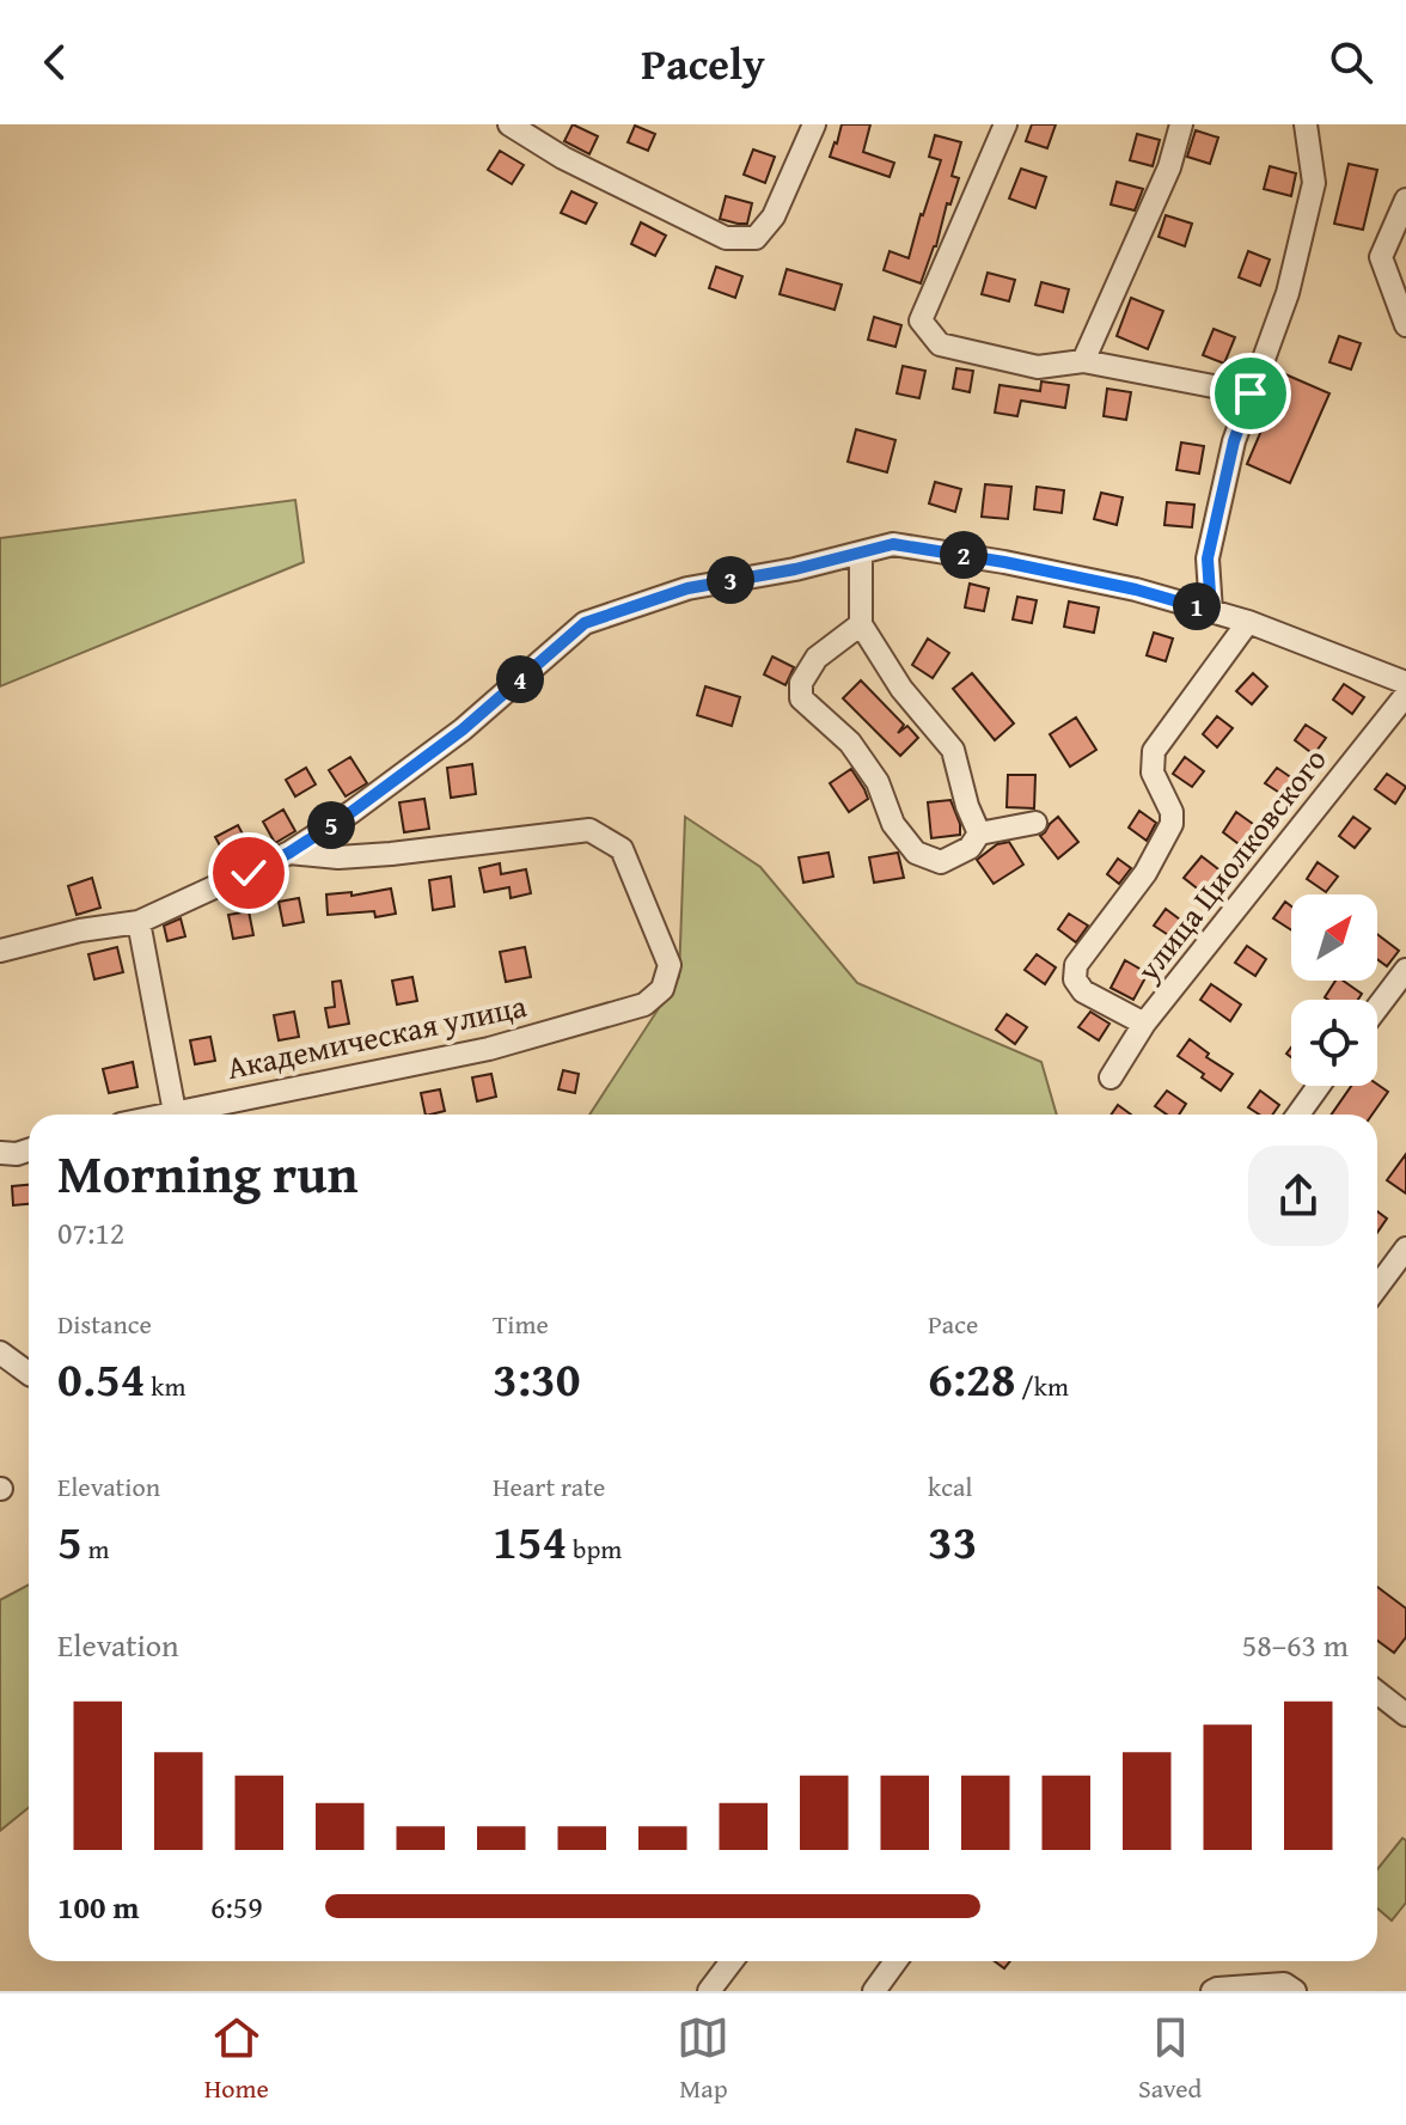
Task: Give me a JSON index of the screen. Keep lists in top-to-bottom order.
{
  "streets": {
    "street": ["улица Циолковского", "Академическая улица"]
  },
  "north": "top right",
  "page": {
    "header": "Pacely",
    "pins": [
      "2",
      "3",
      "1",
      "4",
      "5"
    ],
    "heading": ["Morning run", "07:12"],
    "stats": [
      ["Distance", "0.54 km"],
      ["Time", "3:30"],
      ["Pace", "6:28 /km"],
      ["Elevation", "5 m"],
      ["Heart rate", "154 bpm"],
      ["kcal", "33"]
    ],
    "chart": ["Elevation", "58–63 m"],
    "list": [
      {
        "name": "100 m",
        "note": "6:59"
      }
    ],
    "tabs": ["Home", "Map", "Saved"]
  }
}
